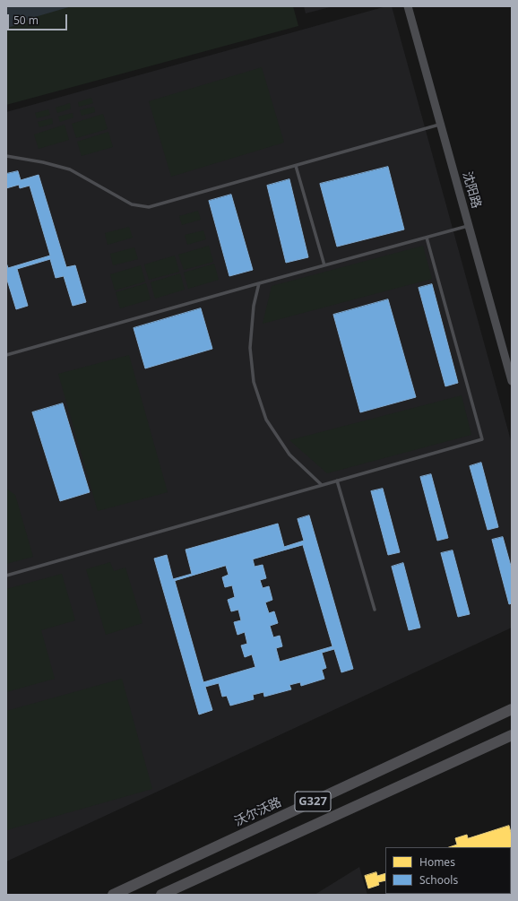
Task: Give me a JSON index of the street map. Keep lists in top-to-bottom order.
{
  "streets": {
    "highway": ["G327", "沃尔沃路"],
    "street": ["沈阳路"]
  },
  "legend": ["Homes", "Schools"],
  "scale_bar": "50 m"
}
